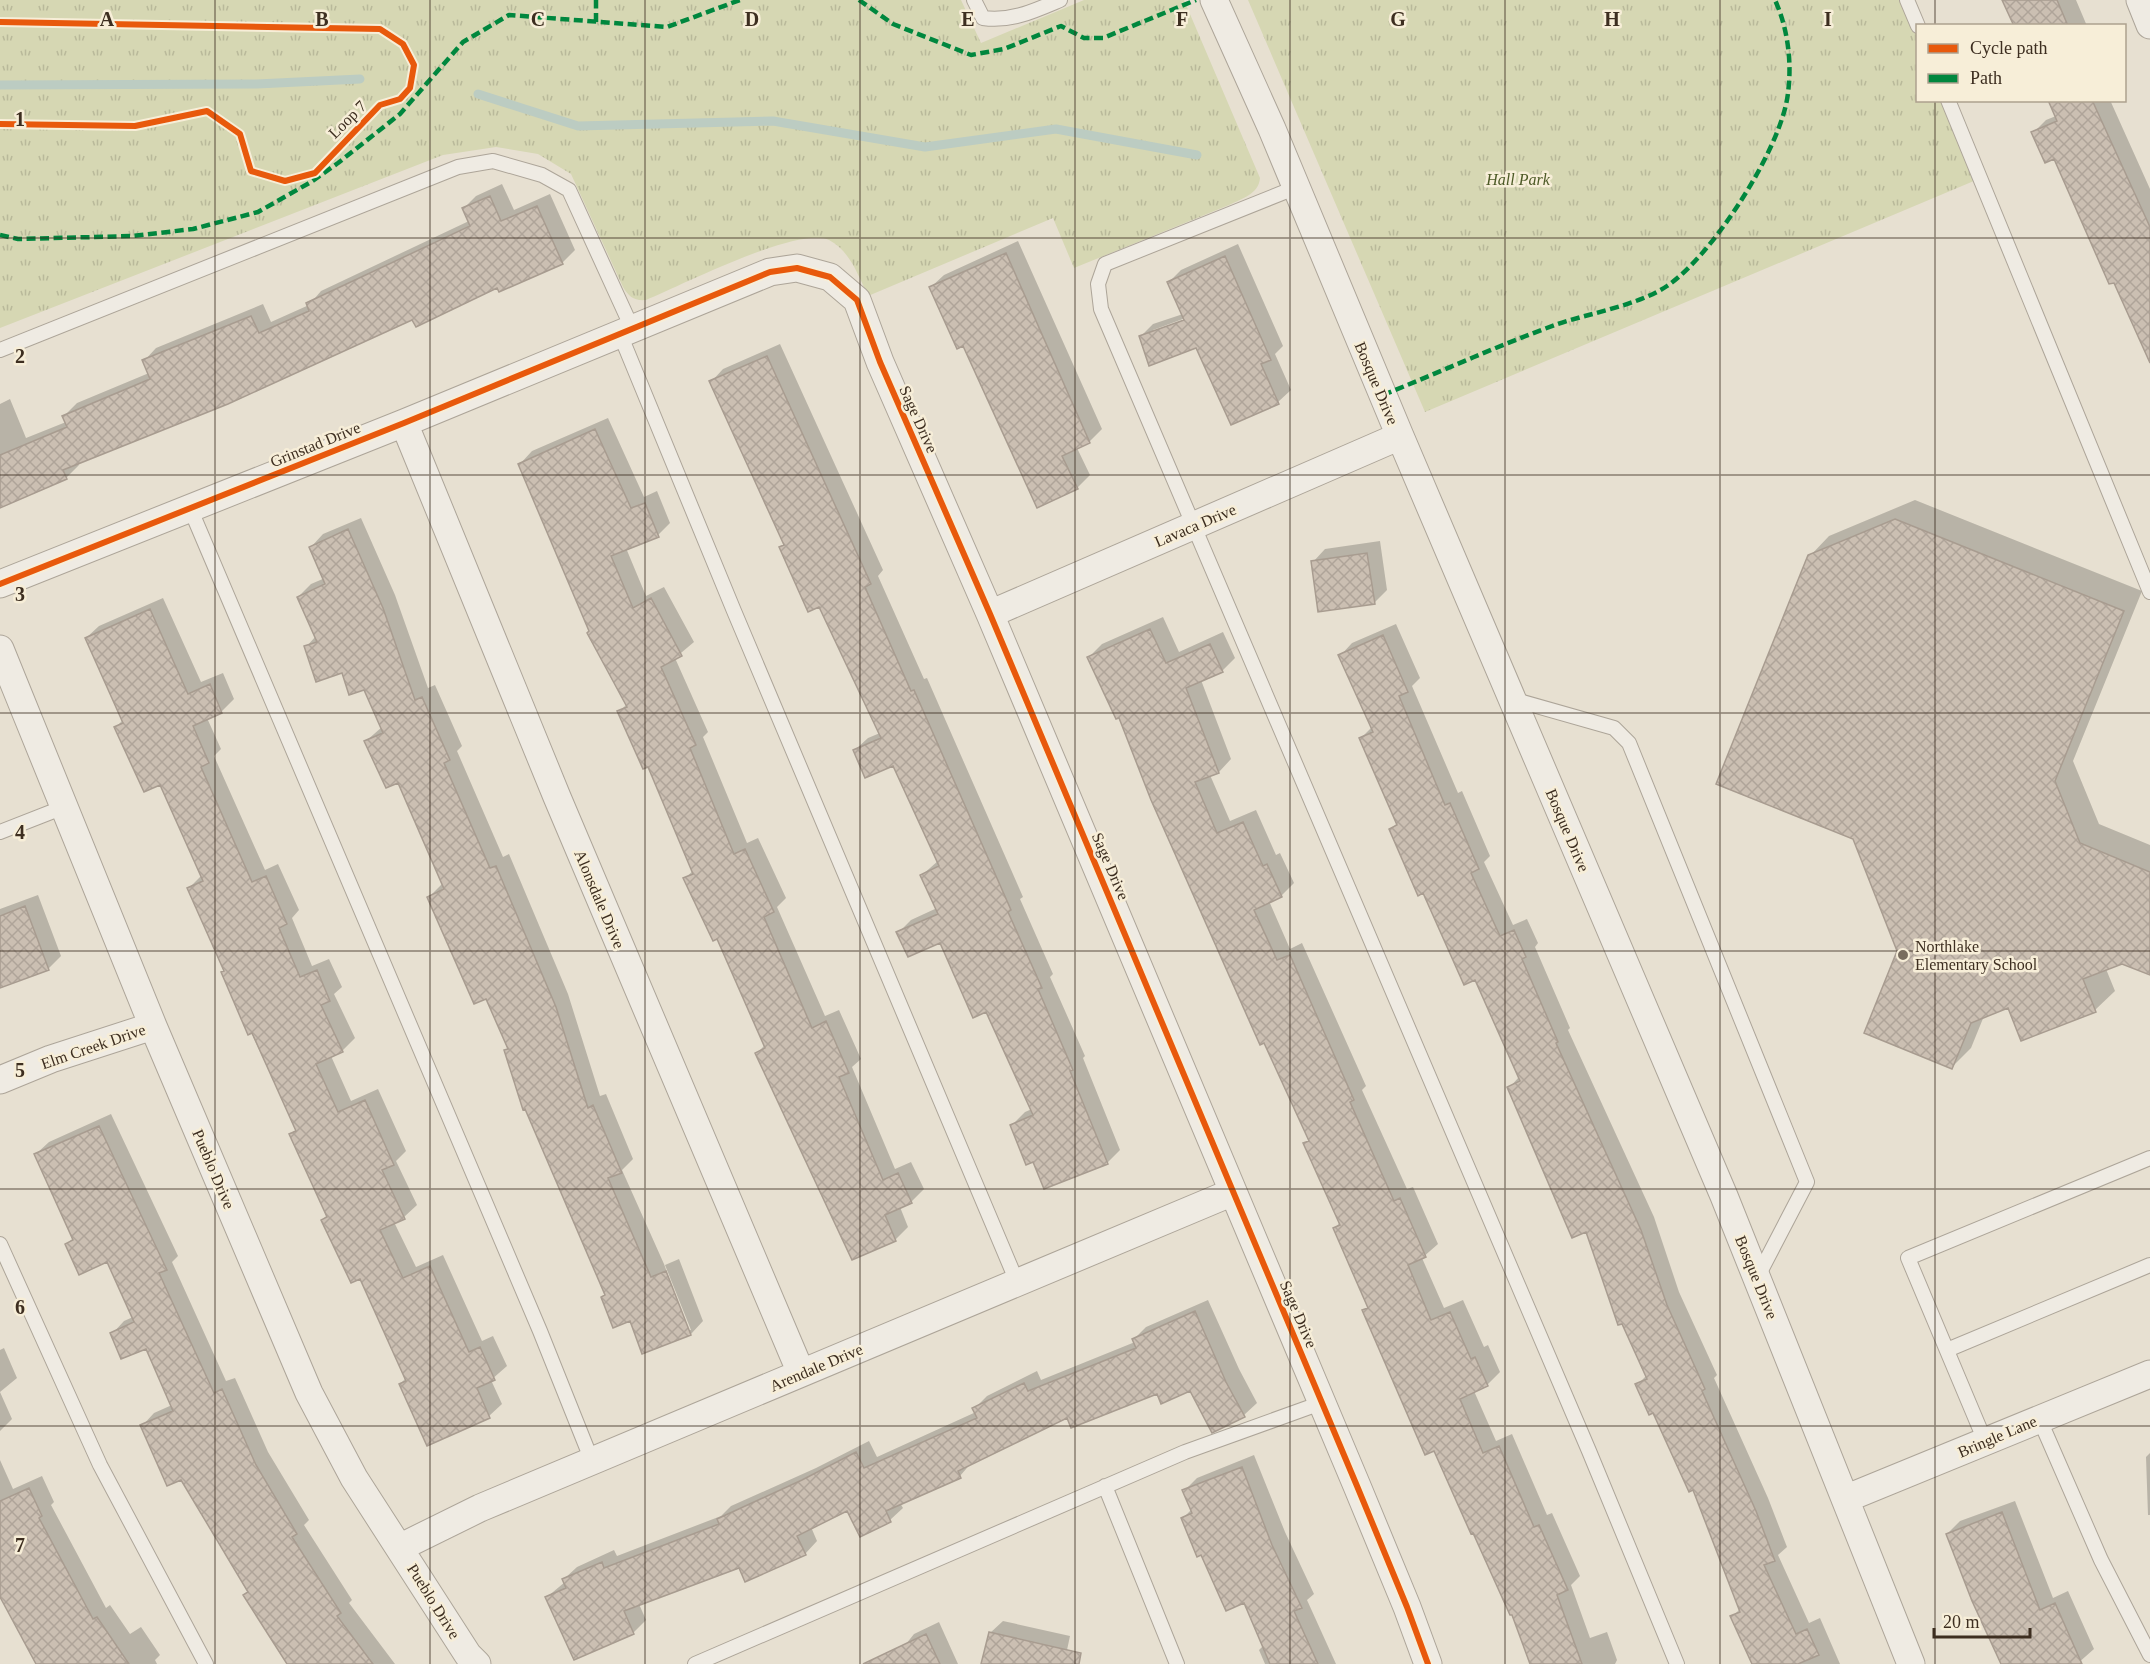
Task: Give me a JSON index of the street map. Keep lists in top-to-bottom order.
{
  "streets": {
    "street": [
      "Bosque Drive",
      "Sage Drive",
      "Grinstad Drive",
      "Lavaca Drive",
      "Alonsdale Drive",
      "Elm Creek Drive",
      "Pueblo Drive",
      "Arendale Drive",
      "Bringle Lane"
    ],
    "cycle path": ["Loop 7"]
  },
  "crossings": [
    ["Bosque Drive", "Lavaca Drive"],
    ["Bosque Drive", "Bringle Lane"],
    ["Sage Drive", "Grinstad Drive"],
    ["Sage Drive", "Lavaca Drive"],
    ["Sage Drive", "Arendale Drive"],
    ["Grinstad Drive", "Alonsdale Drive"],
    ["Alonsdale Drive", "Arendale Drive"],
    ["Elm Creek Drive", "Pueblo Drive"],
    ["Pueblo Drive", "Arendale Drive"]
  ],
  "parks": ["Hall Park"],
  "places": ["Northlake Elementary School"],
  "legend": ["Cycle path", "Path"],
  "scale_bar": "20 m",
  "grid": {
    "columns": [
      "A",
      "B",
      "C",
      "D",
      "E",
      "F",
      "G",
      "H",
      "I"
    ],
    "rows": [
      "1",
      "2",
      "3",
      "4",
      "5",
      "6",
      "7"
    ]
  }
}
